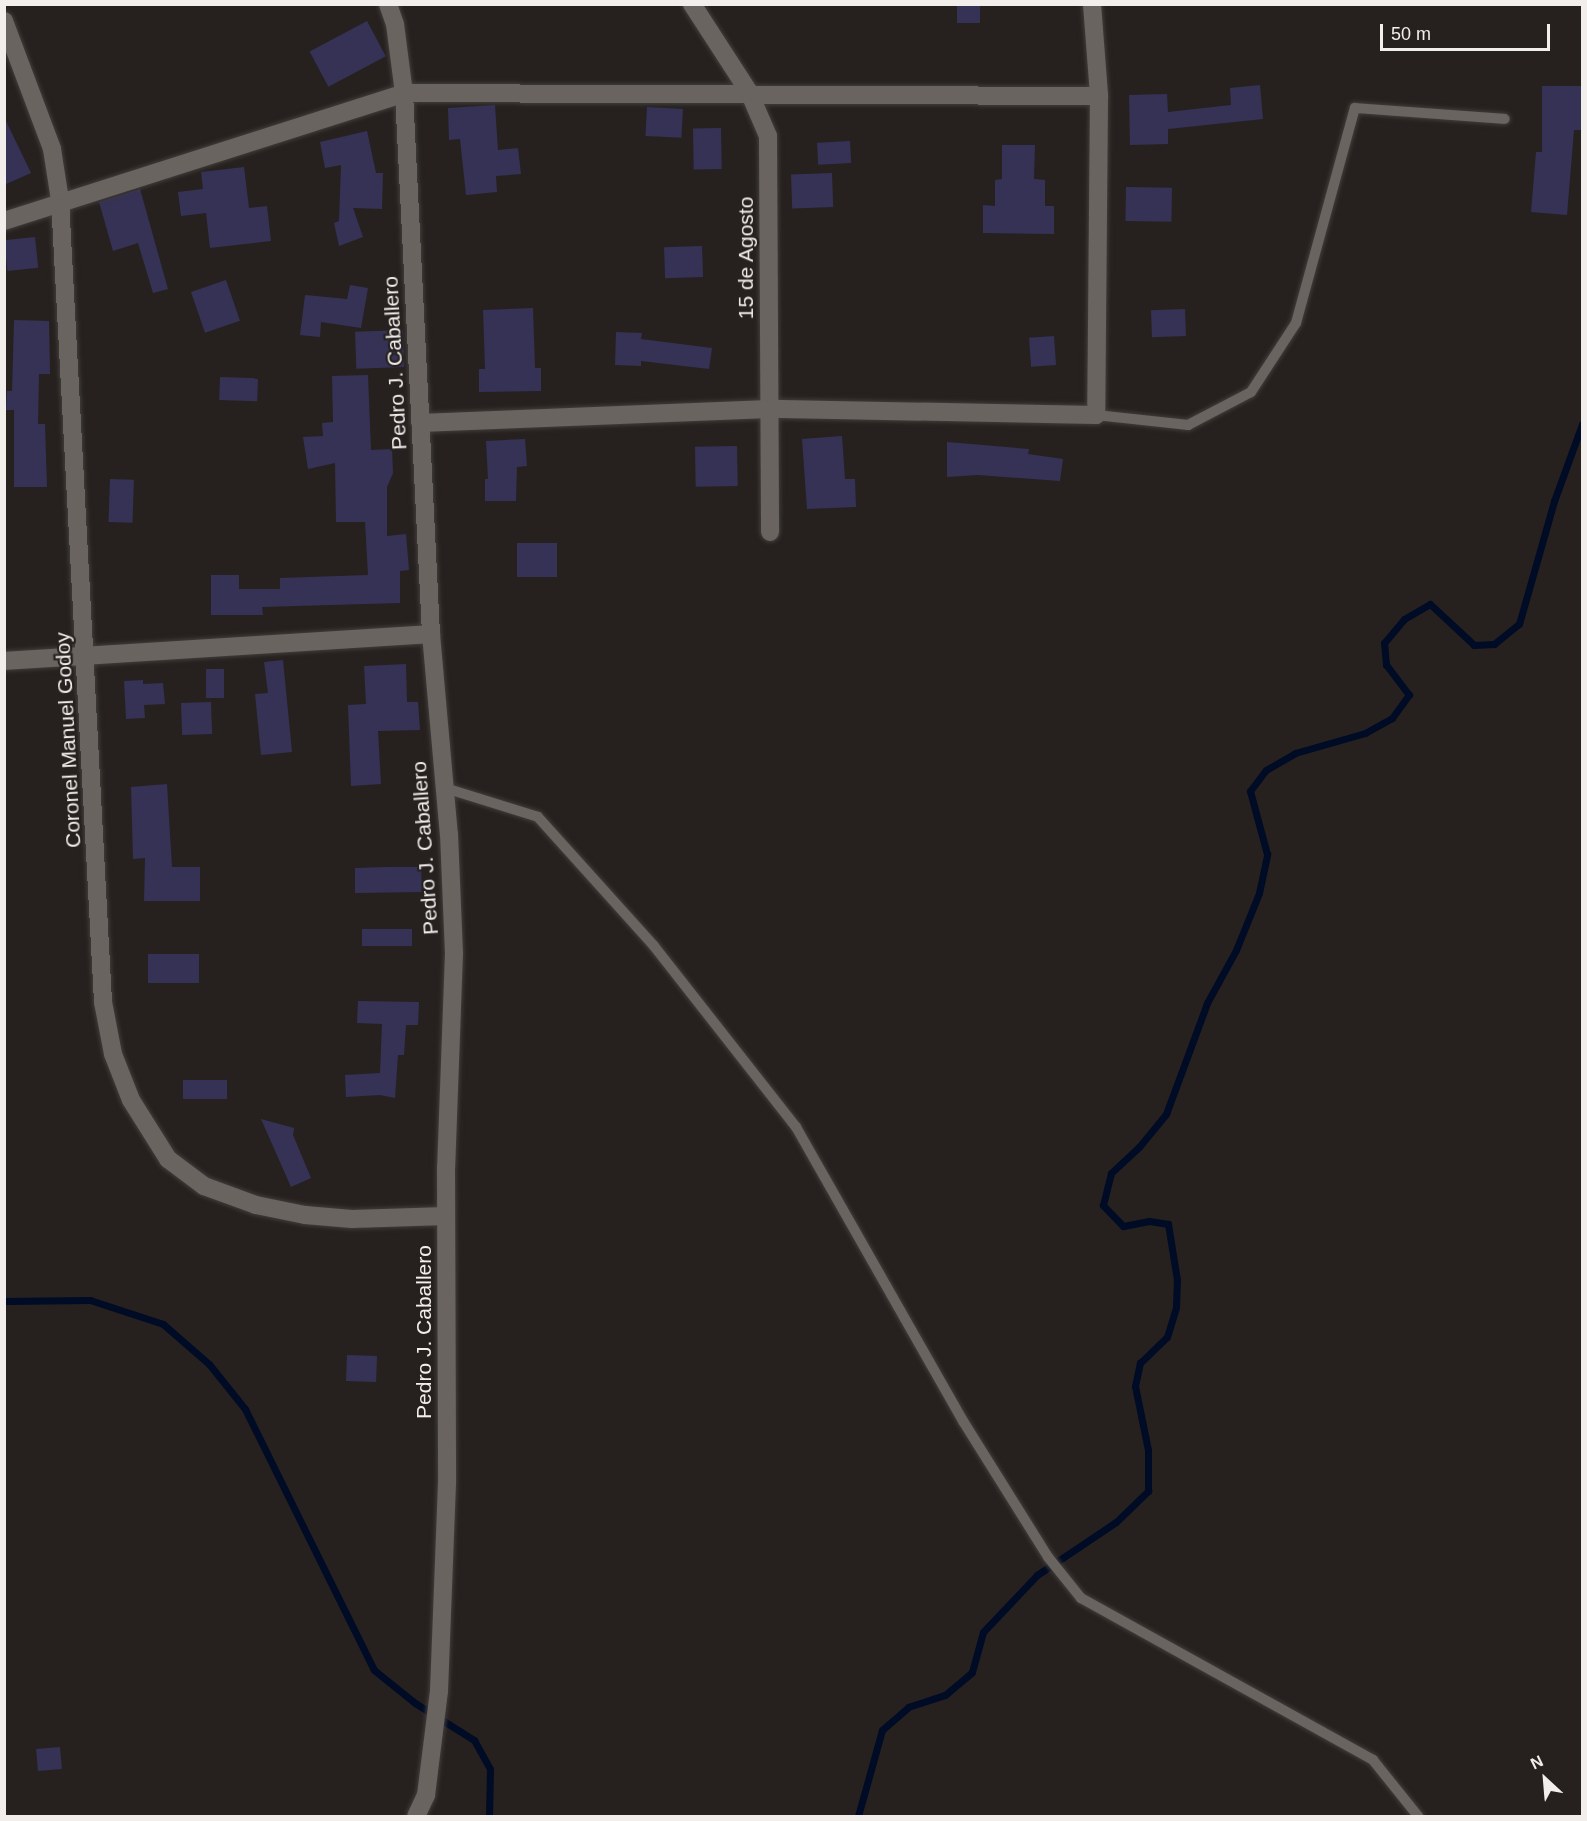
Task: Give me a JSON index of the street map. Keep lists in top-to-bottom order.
{
  "streets": {
    "street": ["15 de Agosto", "Pedro J. Caballero", "Coronel Manuel Godoy"]
  },
  "crossings": [
    ["Pedro J. Caballero", "Coronel Manuel Godoy"]
  ],
  "scale_bar": "50 m",
  "north": "top left"
}
